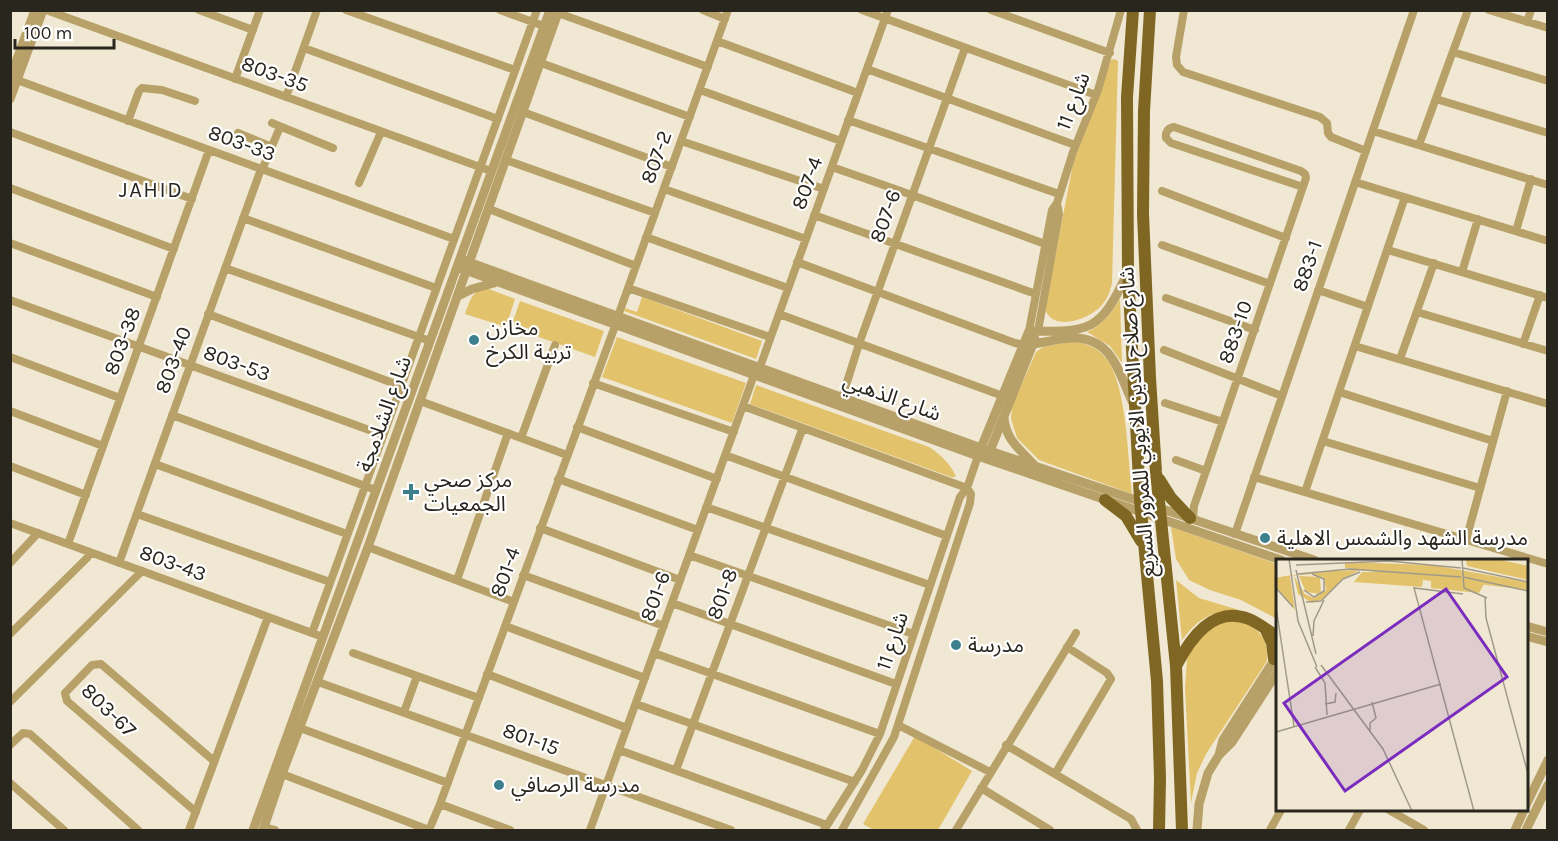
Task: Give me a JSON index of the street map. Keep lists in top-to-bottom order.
{
  "streets": {
    "main road": ["شارع صلاح الدين الايوبي للمرور السريع"],
    "street": [
      "803-35",
      "شارع 11",
      "803-33",
      "807-2",
      "807-4",
      "807-6",
      "883-1",
      "883-10",
      "803-38",
      "803-40",
      "803-53",
      "شارع الذهبي",
      "شارع الشلامجة",
      "803-43",
      "801-4",
      "801-8",
      "801-6",
      "803-67",
      "801-15"
    ]
  },
  "crossings": [
    ["803-35", "شارع الشلامجة"],
    ["شارع 11", "شارع الذهبي"],
    ["803-33", "803-38"],
    ["803-33", "803-40"],
    ["807-2", "شارع الذهبي"],
    ["807-2", "801-4"],
    ["807-4", "شارع الذهبي"],
    ["807-4", "801-6"],
    ["807-6", "شارع الذهبي"],
    ["883-1", "شارع الذهبي"],
    ["883-10", "شارع الذهبي"],
    ["803-38", "803-53"],
    ["803-38", "803-43"],
    ["803-40", "803-53"],
    ["803-40", "803-43"],
    ["شارع الذهبي", "شارع الشلامجة"],
    ["شارع الذهبي", "شارع صلاح الدين الايوبي للمرور السريع"],
    ["شارع الذهبي", "801-4"],
    ["شارع الذهبي", "801-6"],
    ["شارع الشلامجة", "803-43"],
    ["شارع الشلامجة", "801-15"],
    ["801-4", "801-15"],
    ["801-6", "801-15"]
  ],
  "districts": ["JAHID"],
  "places": {
    "other": [
      "مخازن تربية الكرخ",
      "مدرسة الشهد والشمس الاهلية",
      "مدرسة",
      "مدرسة الرصافي"
    ],
    "health": ["مركز صحي الجمعيات"]
  },
  "scale_bar": "100 m"
}
